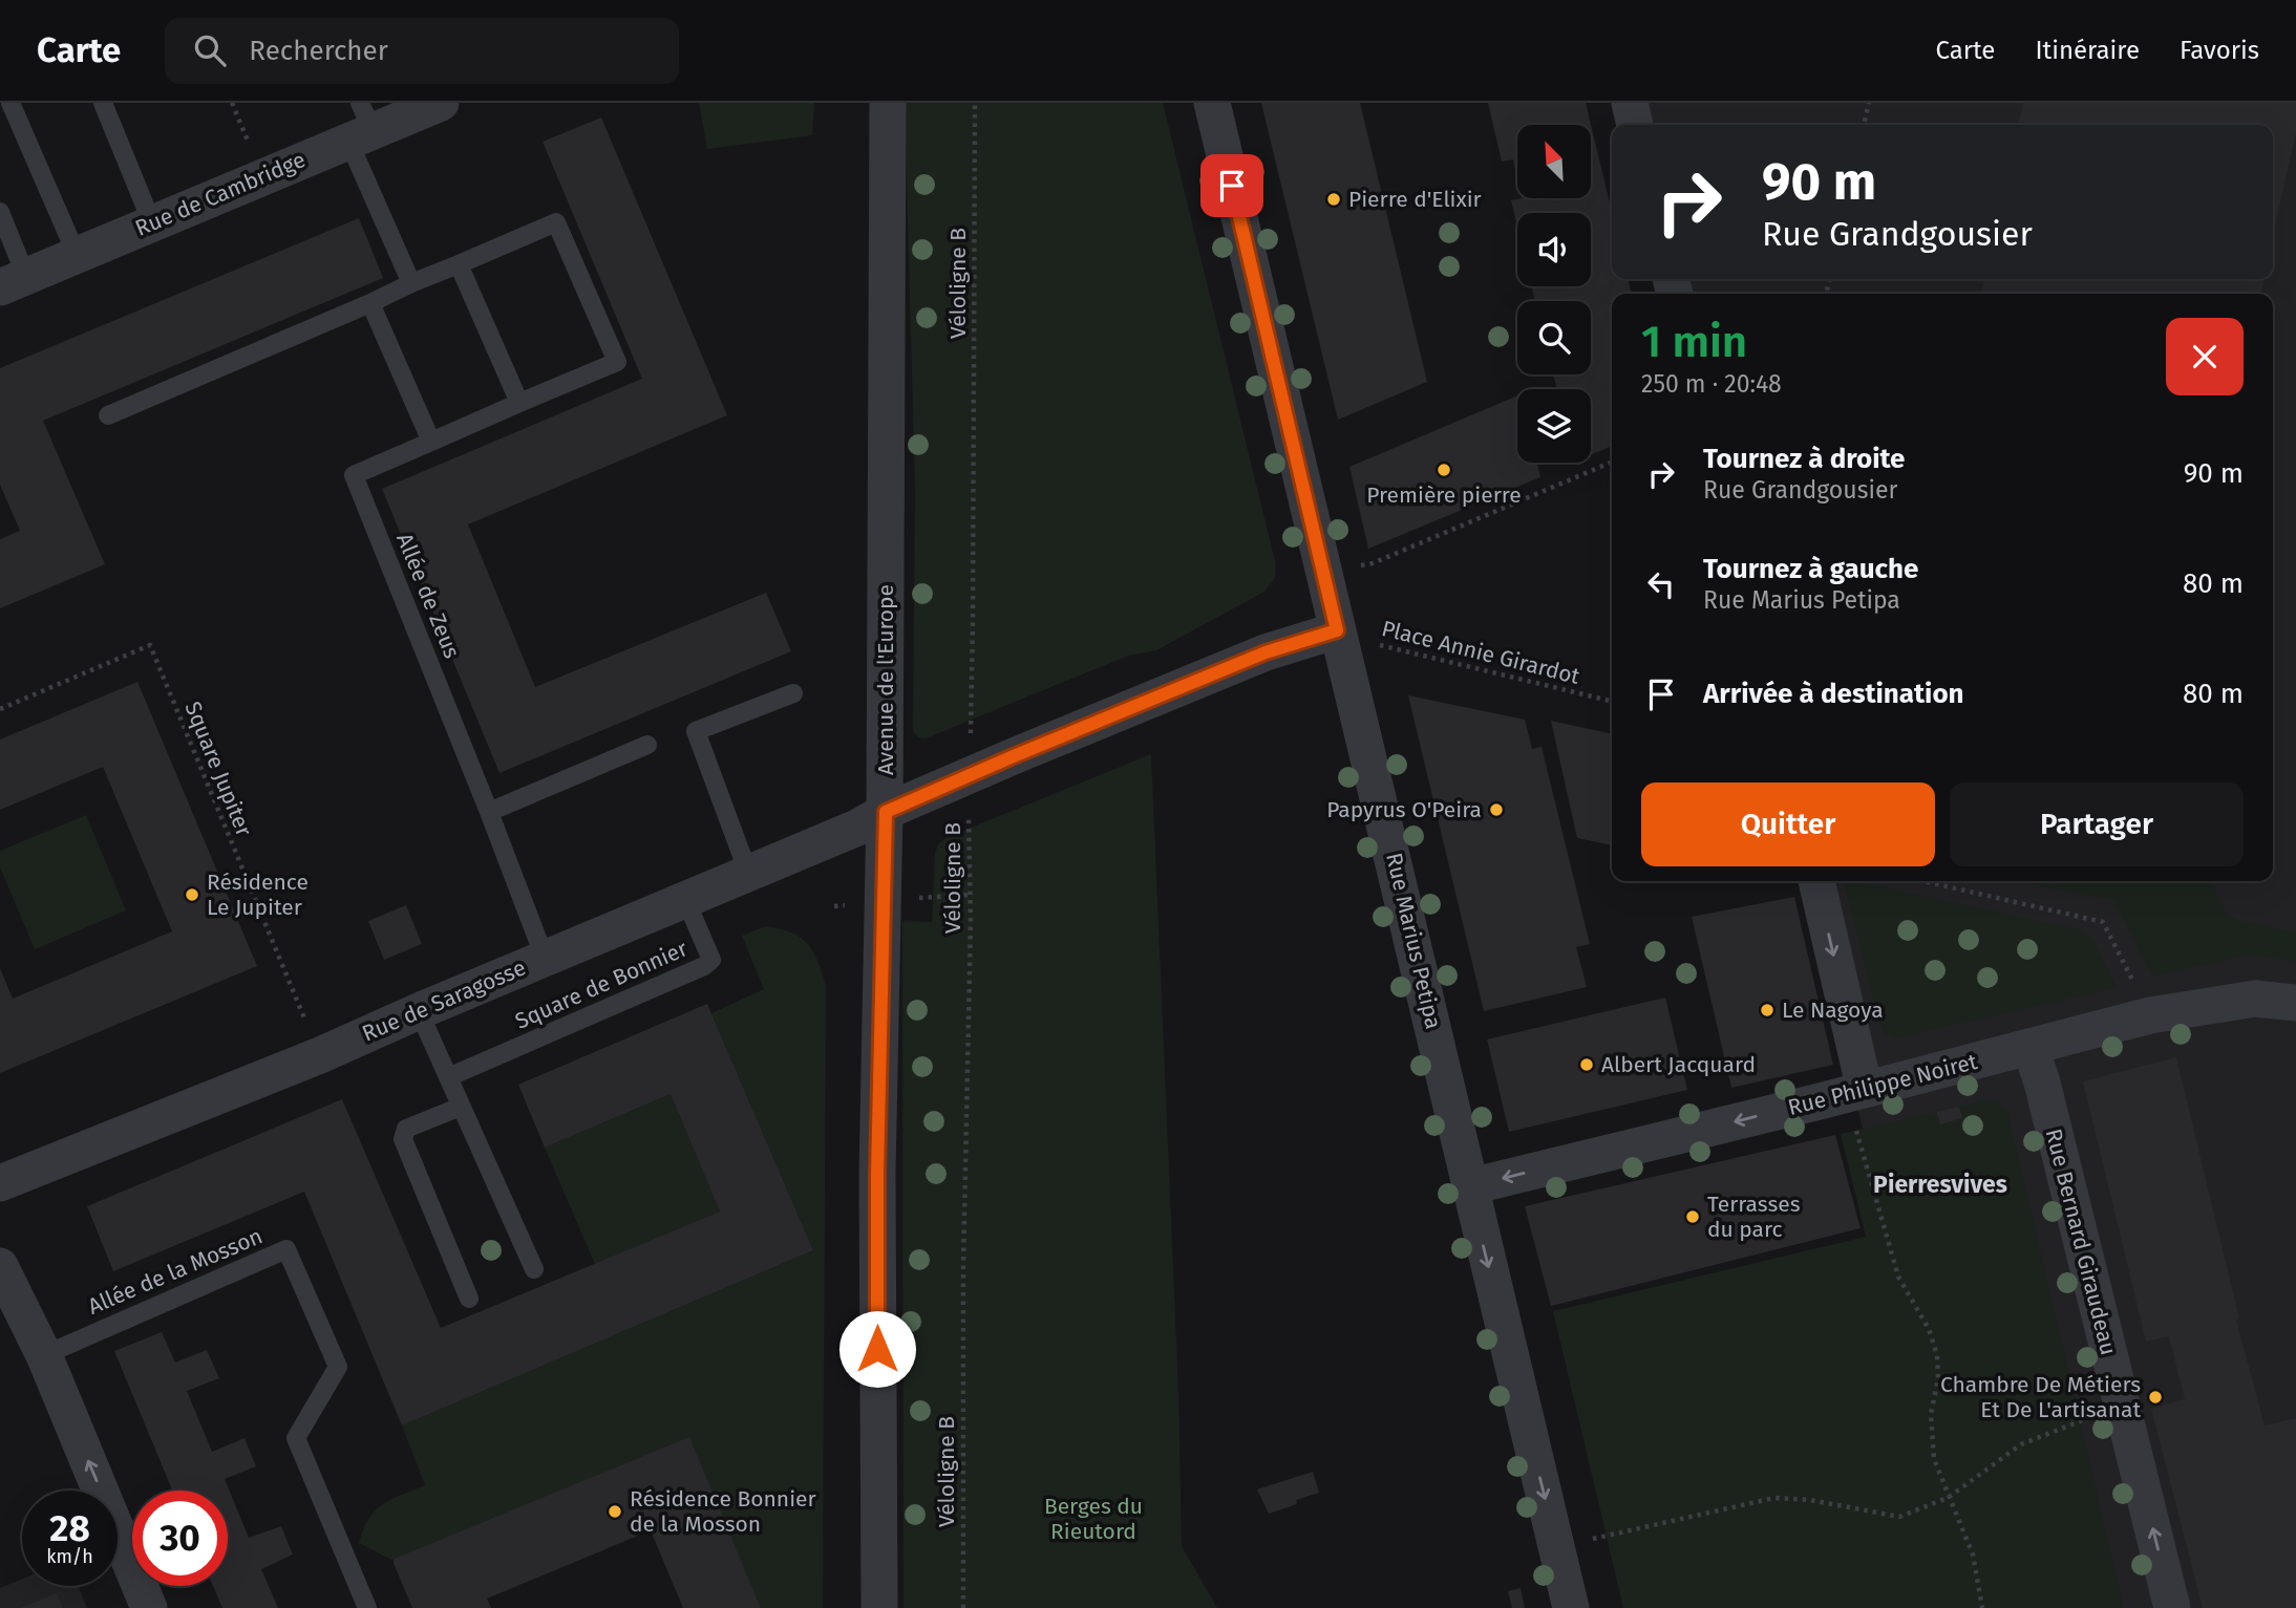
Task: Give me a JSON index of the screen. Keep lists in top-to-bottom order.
{
  "streets": {
    "street": [
      "Rue de Cambridge",
      "Avenue de l'Europe",
      "Rue Marius Petipa",
      "Rue de Saragosse",
      "Rue Philippe Noiret",
      "Rue Bernard Giraudeau"
    ],
    "lane": ["Allée de Zeus", "Square de Bonnier", "Allée de la Mosson"],
    "path": ["Véloligne B", "Place Annie Girardot", "Square Jupiter"]
  },
  "crossings": [
    ["Véloligne B", "Rue de Saragosse"],
    ["Allée de Zeus", "Rue de Saragosse"],
    ["Place Annie Girardot", "Rue Marius Petipa"],
    ["Place Annie Girardot", "Rue de Saragosse"],
    ["Avenue de l'Europe", "Rue de Saragosse"],
    ["Square Jupiter", "Rue de Saragosse"],
    ["Rue Marius Petipa", "Rue de Saragosse"],
    ["Rue Marius Petipa", "Rue Philippe Noiret"],
    ["Square de Bonnier", "Rue de Saragosse"],
    ["Rue Philippe Noiret", "Rue Bernard Giraudeau"]
  ],
  "one_way": ["Rue Philippe Noiret", "Rue Bernard Giraudeau"],
  "districts": ["Pierresvives"],
  "parks": ["Berges du Rieutord"],
  "places": [
    "Pierre d'Elixir",
    "Première pierre",
    "Papyrus O'Peira",
    "Résidence Le Jupiter",
    "Le Nagoya",
    "Albert Jacquard",
    "Terrasses du parc",
    "Chambre De Métiers Et De L'artisanat",
    "Résidence Bonnier de la Mosson"
  ],
  "north": "top left",
  "page": {
    "header": "Carte",
    "search": "Rechercher",
    "nav": ["Carte", "Itinéraire", "Favoris"],
    "turn": ["90 m", "Rue Grandgousier"],
    "heading": ["1 min", "250 m · 20:48"],
    "list": [
      {
        "name": "Tournez à droite",
        "note": "Rue Grandgousier",
        "value": "90 m"
      },
      {
        "name": "Tournez à gauche",
        "note": "Rue Marius Petipa",
        "value": "80 m"
      },
      {
        "name": "Arrivée à destination",
        "value": "80 m"
      }
    ],
    "buttons": ["Quitter", "Partager"],
    "speed": "28 km/h",
    "limit": "30"
  }
}
